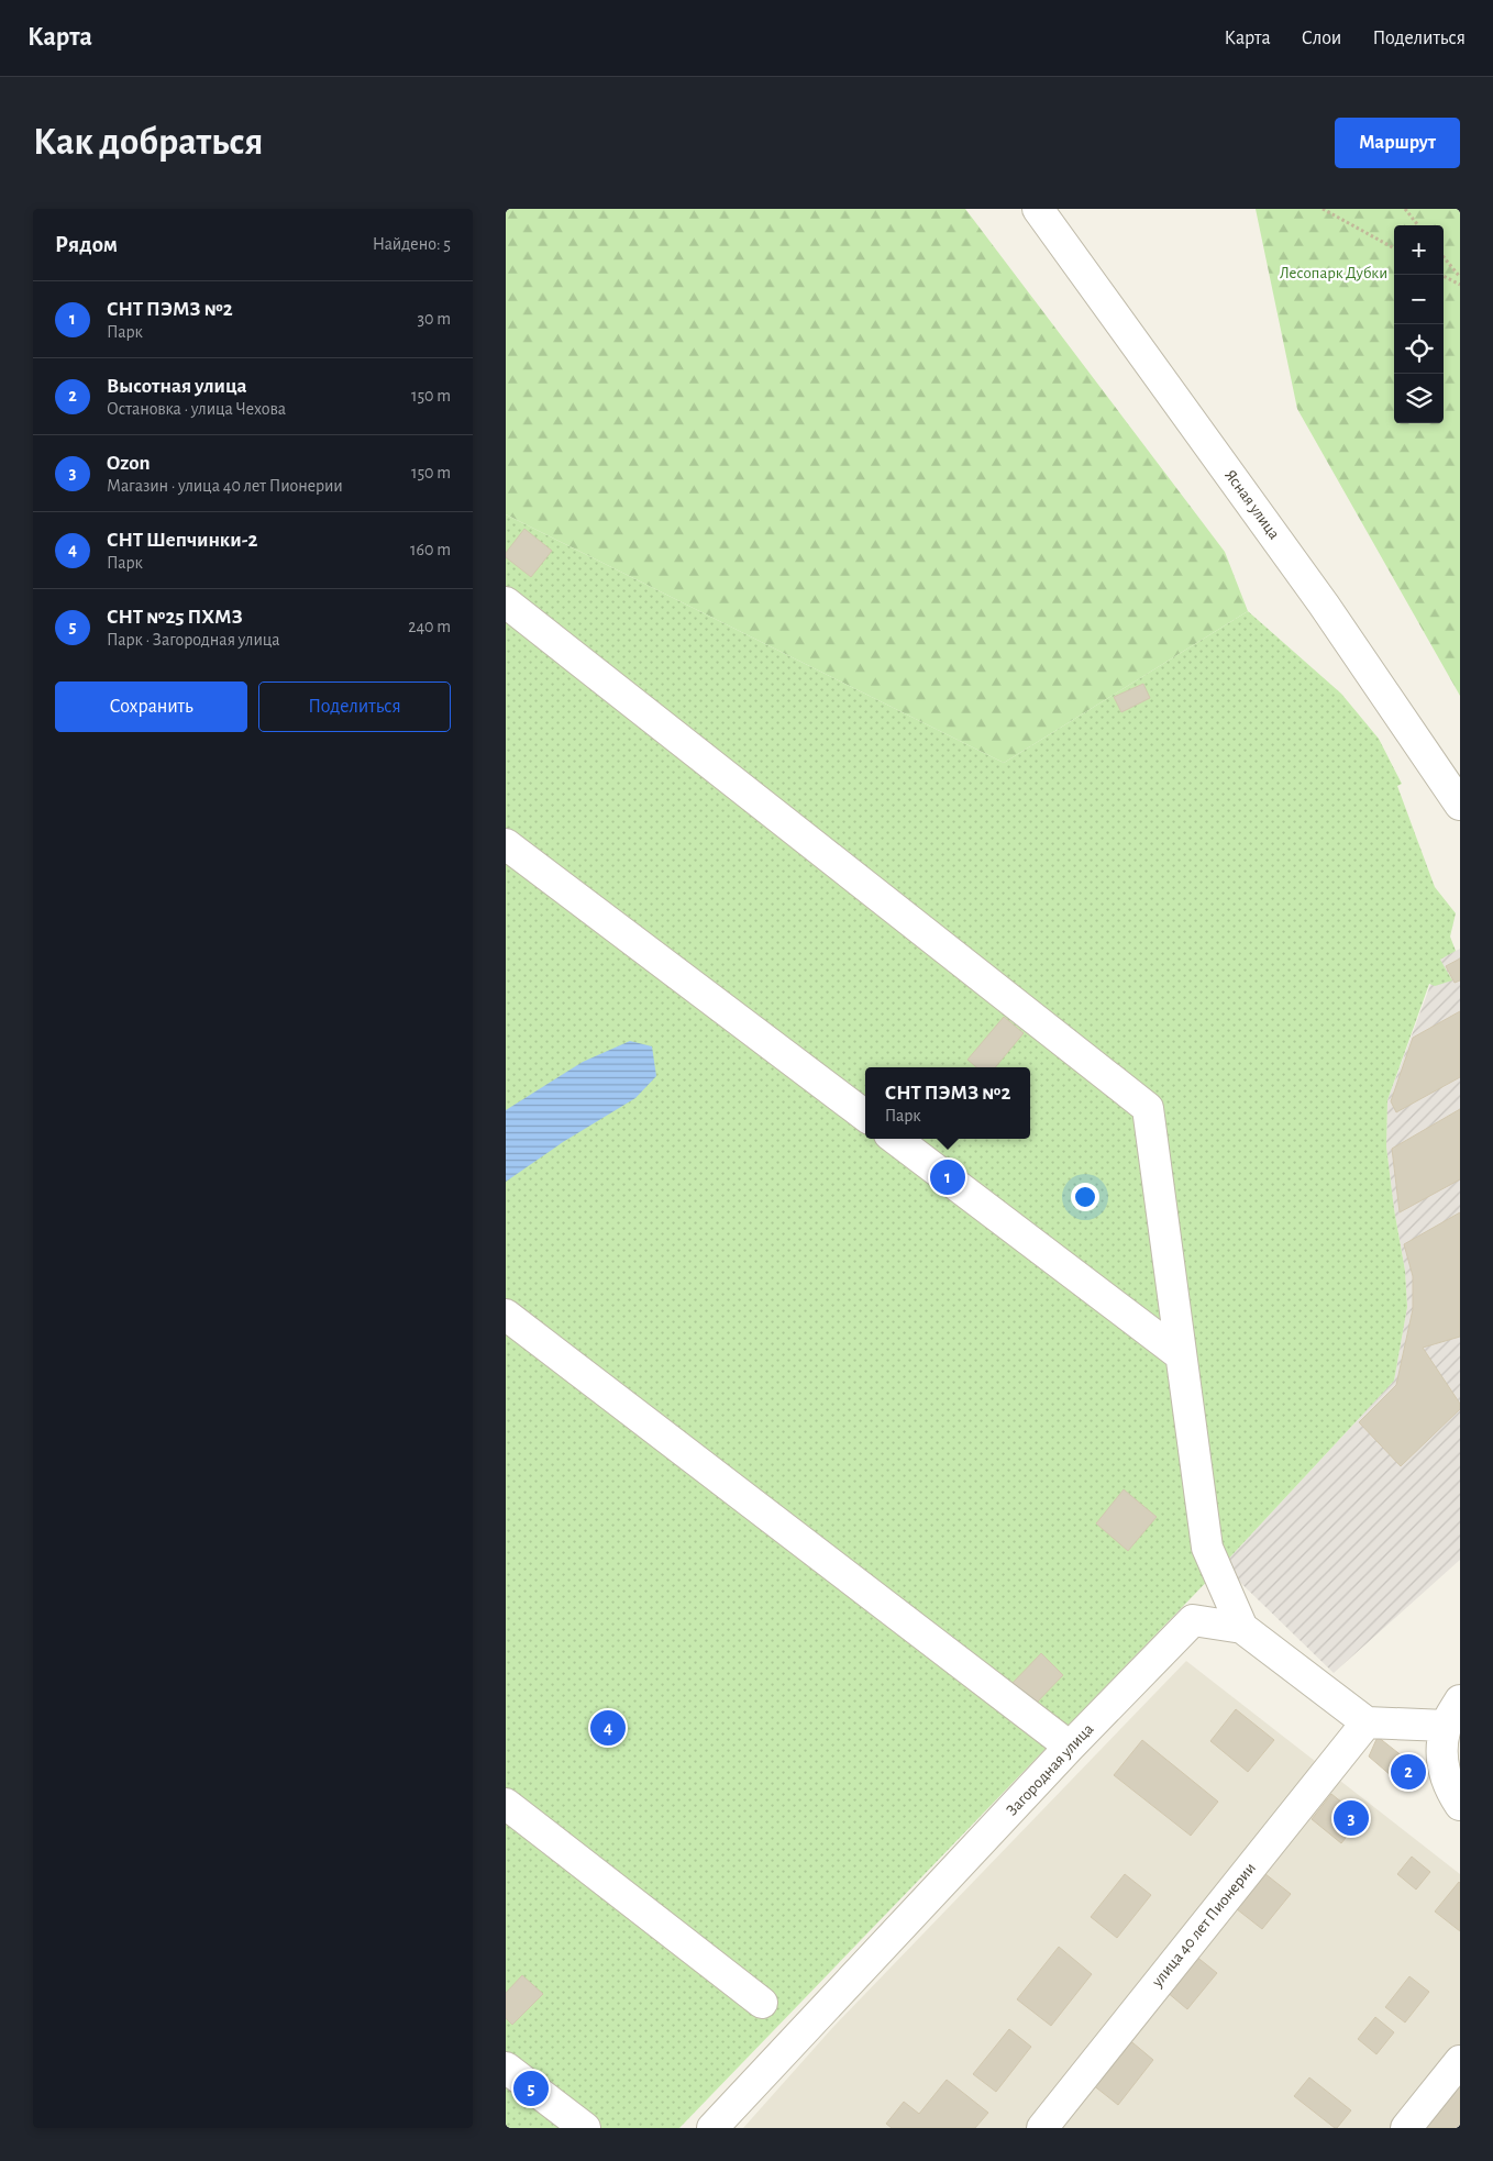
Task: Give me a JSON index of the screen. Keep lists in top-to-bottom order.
{
  "streets": {
    "street": ["Ясная улица", "Загородная улица", "улица 40 лет Пионерии"]
  },
  "crossings": [
    ["Загородная улица", "улица 40 лет Пионерии"]
  ],
  "parks": ["Лесопарк Дубки"],
  "page": {
    "header": "Карта",
    "nav": ["Карта", "Слои", "Поделиться"],
    "buttons": [
      "Маршрут",
      ["Сохранить", "Поделиться"]
    ],
    "title": "Как добраться",
    "heading": ["Рядом", "Найдено: 5"],
    "map_buttons": ["+", "−"],
    "list": [
      {
        "mark": "1",
        "name": "СНТ ПЭМЗ №2",
        "note": "Парк",
        "value": "30 m"
      },
      {
        "mark": "2",
        "name": "Высотная улица",
        "note": "Остановка · улица Чехова",
        "value": "150 m"
      },
      {
        "mark": "3",
        "name": "Ozon",
        "note": "Магазин · улица 40 лет Пионерии",
        "value": "150 m"
      },
      {
        "mark": "4",
        "name": "СНТ Шепчинки-2",
        "note": "Парк",
        "value": "160 m"
      },
      {
        "mark": "5",
        "name": "СНТ №25 ПХМЗ",
        "note": "Парк · Загородная улица",
        "value": "240 m"
      }
    ],
    "popup": ["СНТ ПЭМЗ №2", "Парк"],
    "pins": [
      "1",
      "4",
      "2",
      "3",
      "5"
    ]
  }
}
